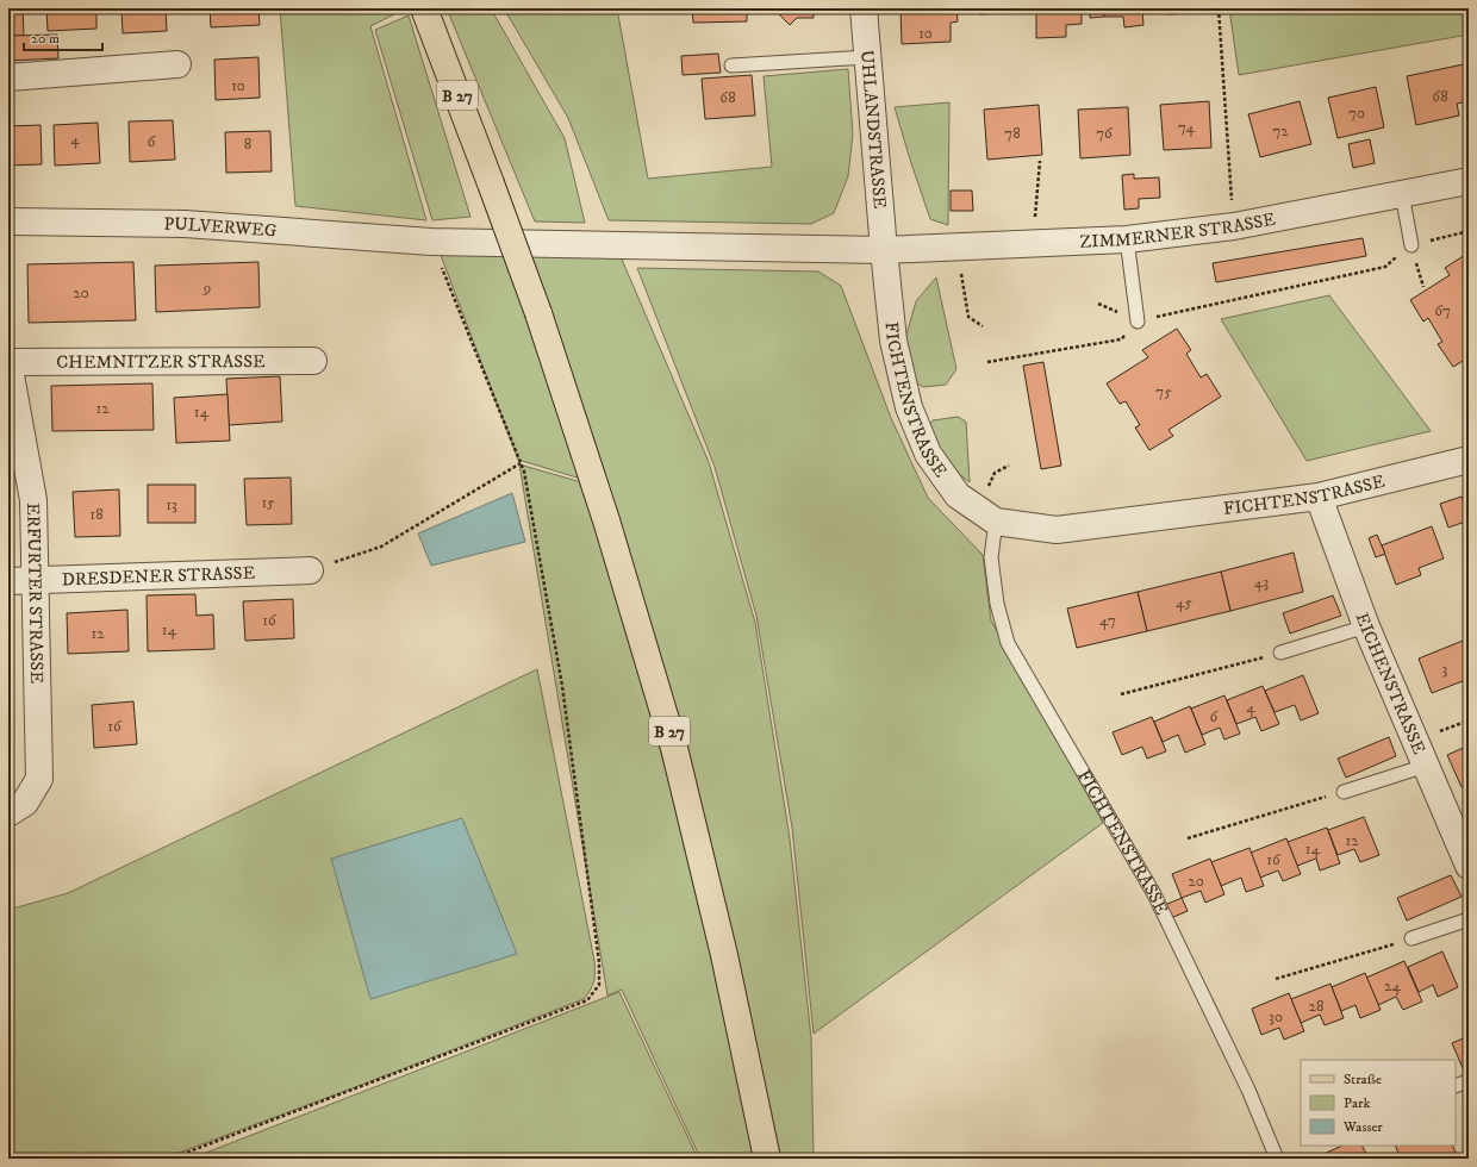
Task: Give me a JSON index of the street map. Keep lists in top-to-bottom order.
{
  "streets": {
    "main road": ["B 27"],
    "street": [
      "UHLANDSTRASSE",
      "PULVERWEG",
      "ZIMMERNER STRASSE",
      "CHEMNITZER STRASSE",
      "FICHTENSTRASSE",
      "DRESDENER STRASSE",
      "ERFURTER STRASSE",
      "EICHENSTRASSE"
    ]
  },
  "crossings": [
    ["UHLANDSTRASSE", "PULVERWEG"],
    ["UHLANDSTRASSE", "ZIMMERNER STRASSE"],
    ["UHLANDSTRASSE", "FICHTENSTRASSE"],
    ["PULVERWEG", "ZIMMERNER STRASSE"],
    ["PULVERWEG", "FICHTENSTRASSE"],
    ["ZIMMERNER STRASSE", "FICHTENSTRASSE"],
    ["CHEMNITZER STRASSE", "ERFURTER STRASSE"],
    ["FICHTENSTRASSE", "EICHENSTRASSE"],
    ["DRESDENER STRASSE", "ERFURTER STRASSE"]
  ],
  "house_numbers": [
    "10",
    "10",
    "68",
    "68",
    "70",
    "74",
    "72",
    "78",
    "76",
    "4",
    "6",
    "8",
    "9",
    "20",
    "67",
    "75",
    "12",
    "14",
    "15",
    "13",
    "18",
    "43",
    "45",
    "16",
    "47",
    "14",
    "12",
    "3",
    "4",
    "6",
    "16",
    "12",
    "14",
    "16",
    "20",
    "24",
    "28",
    "30"
  ],
  "legend": ["Straße", "Park", "Wasser"],
  "scale_bar": "20 m"
}
